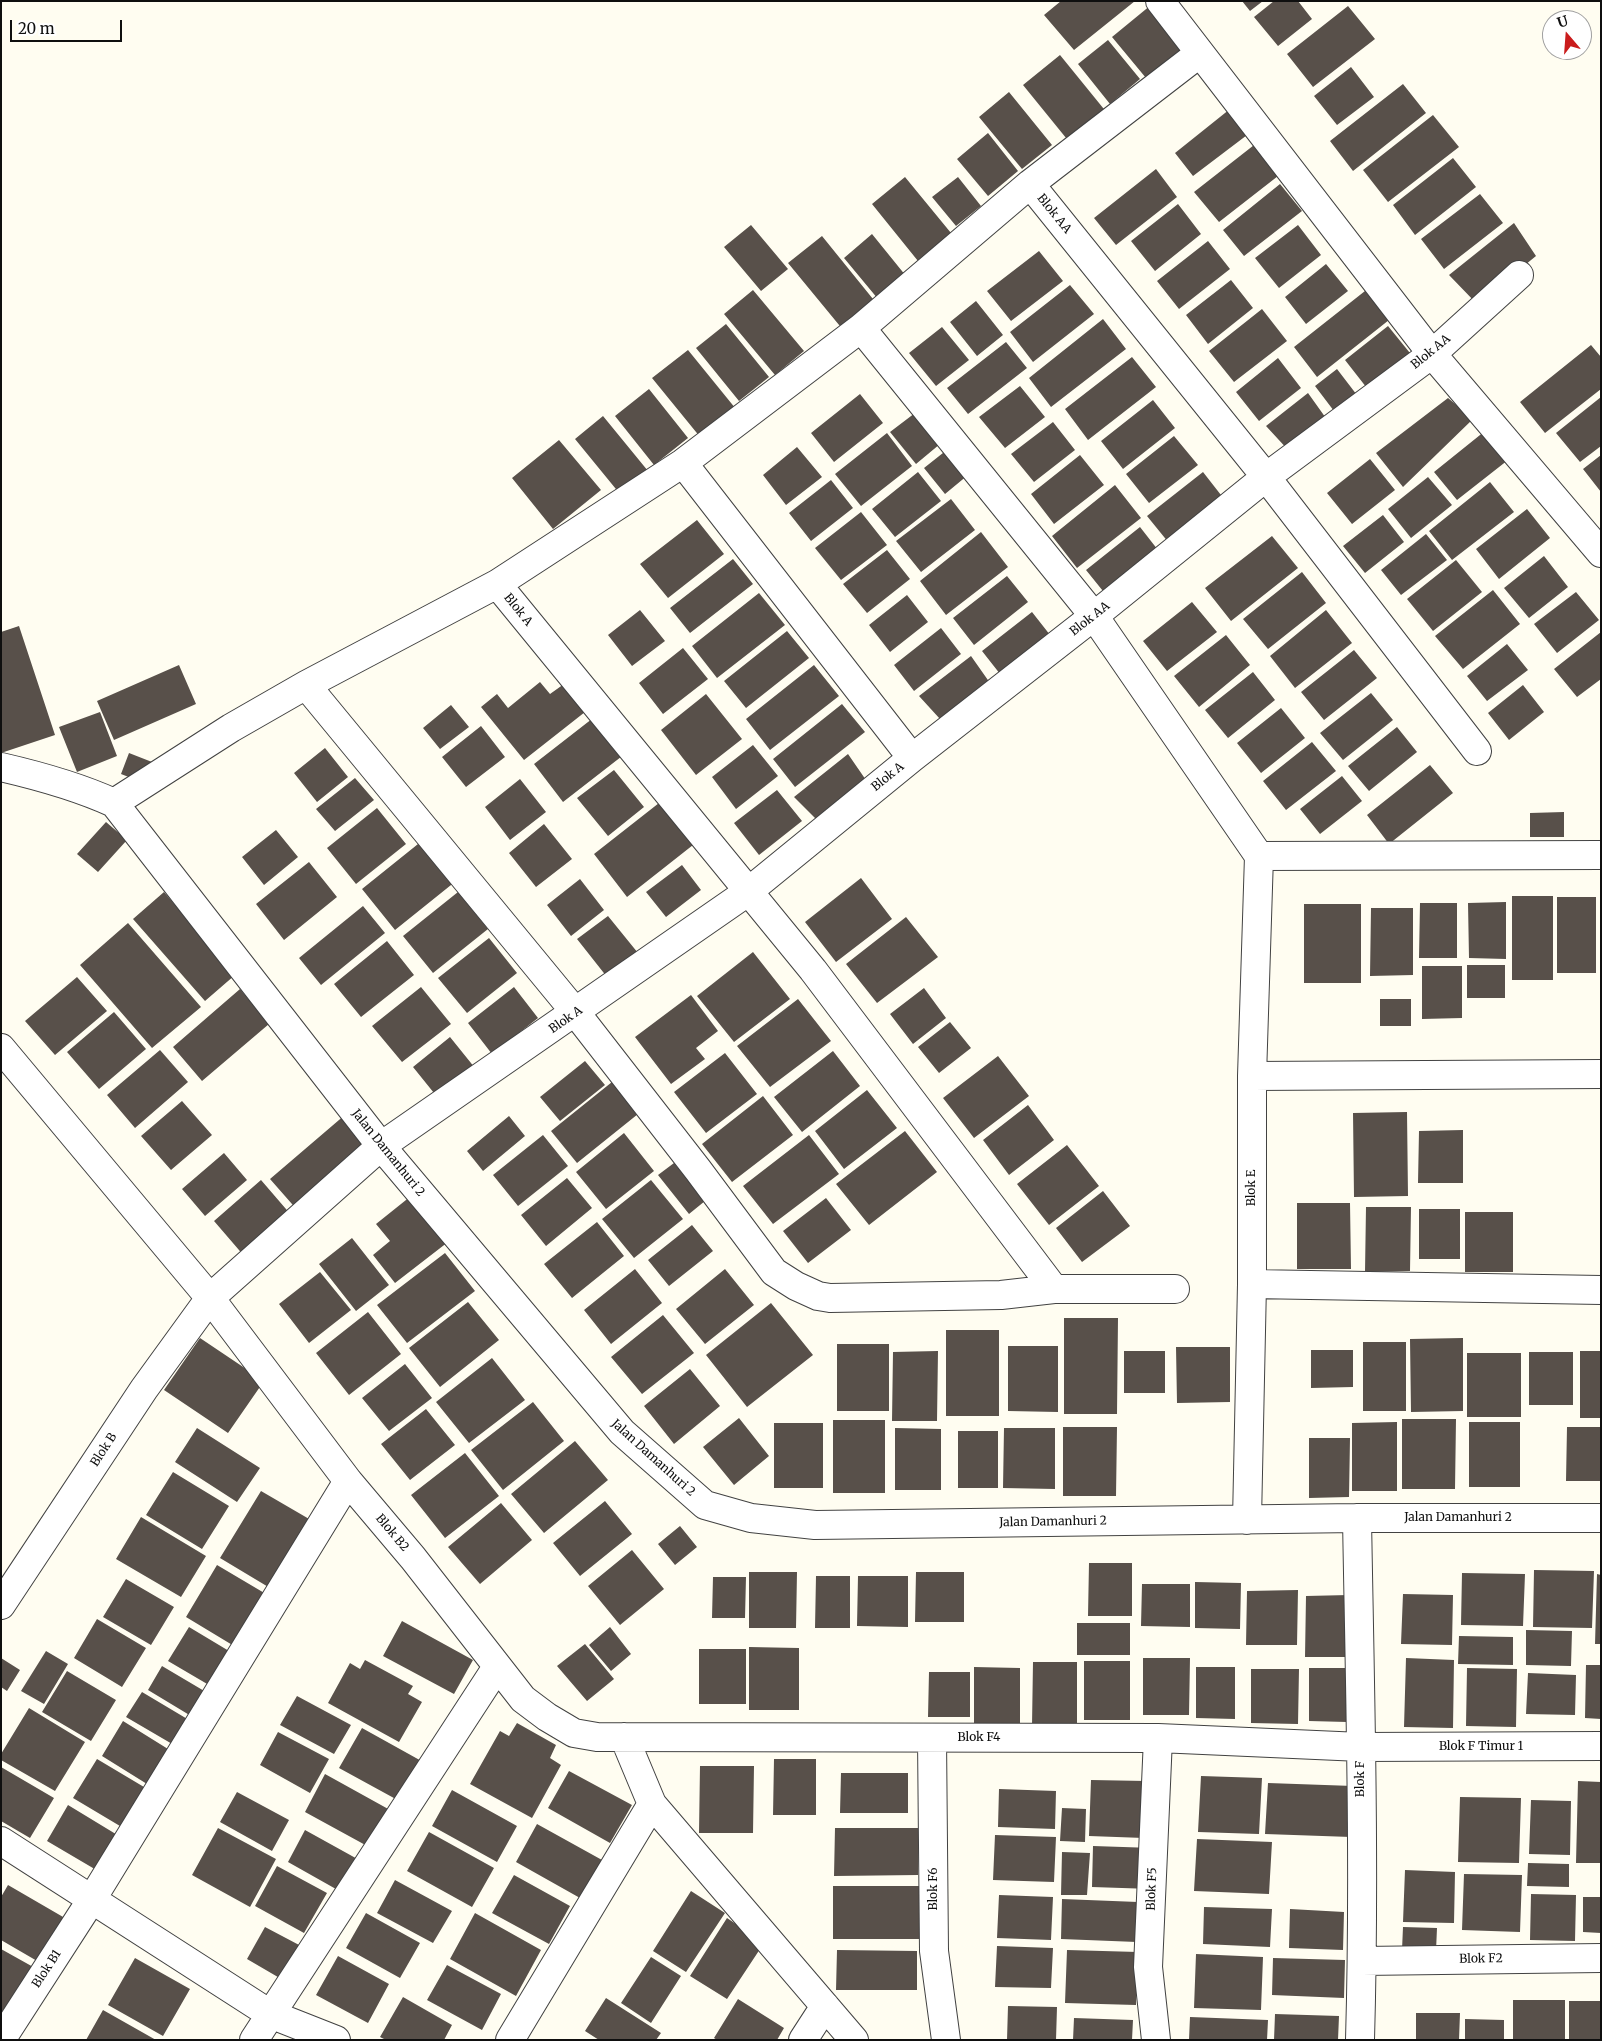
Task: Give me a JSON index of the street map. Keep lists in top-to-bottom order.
{
  "streets": {
    "street": [
      "Blok AA",
      "Blok A",
      "Jalan Damanhuri 2",
      "Blok E",
      "Blok B",
      "Blok B2",
      "Blok F4",
      "Blok F Timur 1",
      "Blok F",
      "Blok F6",
      "Blok F5",
      "Blok F2",
      "Blok B1"
    ]
  },
  "crossings": [
    ["Blok AA", "Blok A"],
    ["Blok A", "Jalan Damanhuri 2"],
    ["Blok A", "Blok B"],
    ["Blok A", "Blok B2"],
    ["Jalan Damanhuri 2", "Blok E"],
    ["Jalan Damanhuri 2", "Blok F"],
    ["Blok B", "Blok B2"],
    ["Blok B2", "Blok F4"],
    ["Blok B2", "Blok B1"],
    ["Blok F4", "Blok F Timur 1"],
    ["Blok F4", "Blok F"],
    ["Blok F4", "Blok F6"],
    ["Blok F4", "Blok F5"],
    ["Blok F Timur 1", "Blok F"],
    ["Blok F", "Blok F2"]
  ],
  "scale_bar": "20 m",
  "north": "top"
}
